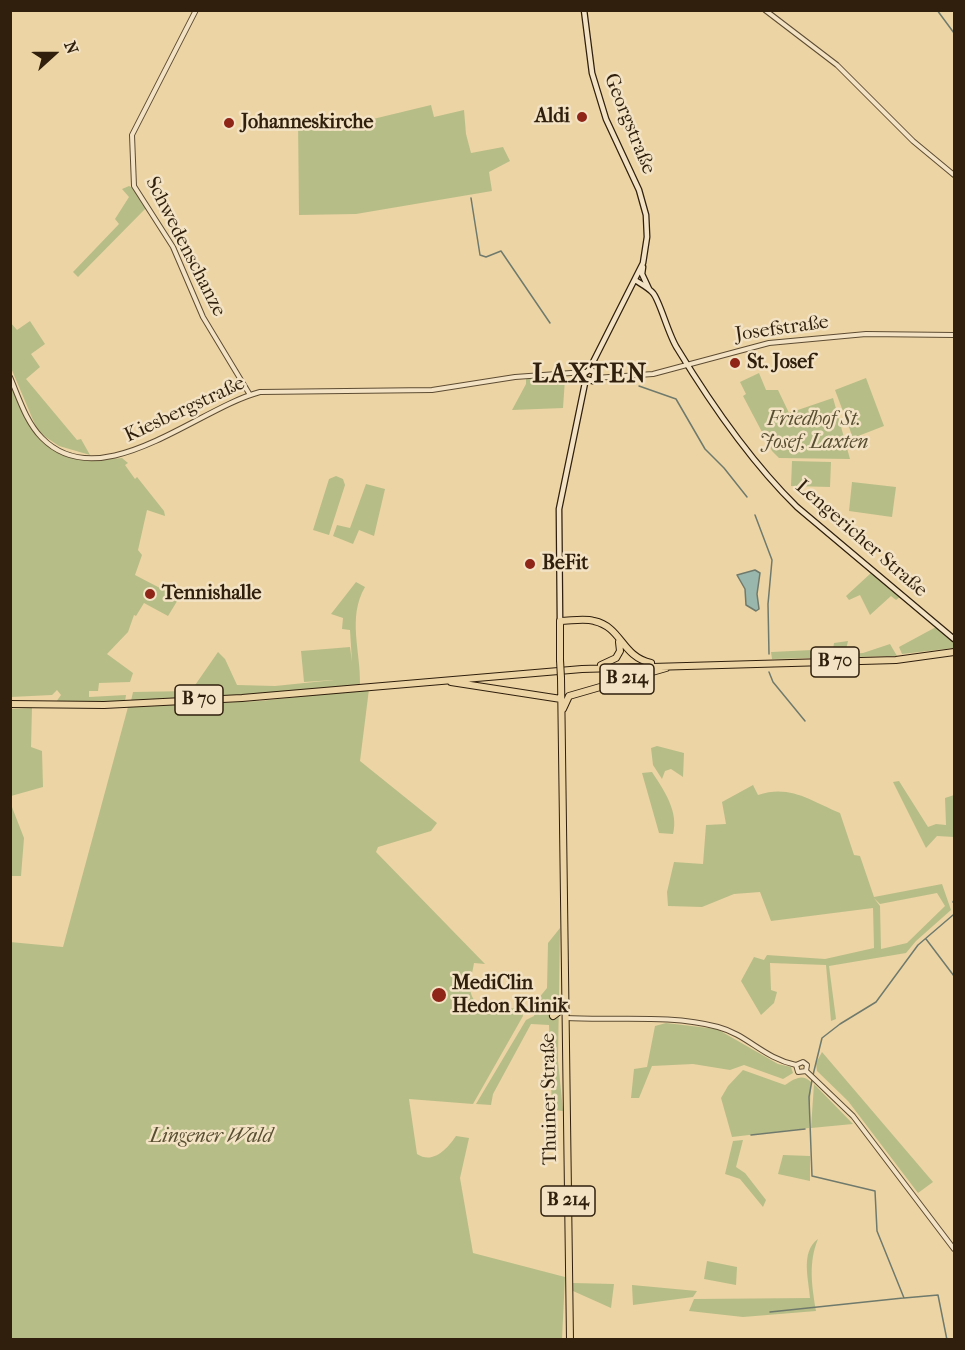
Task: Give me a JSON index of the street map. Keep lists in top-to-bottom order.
{
  "streets": {
    "main road": [
      "Georgstraße",
      "Lengericher Straße",
      "B 70",
      "B 214",
      "Thuiner Straße"
    ],
    "street": ["Schwedenschanze", "Josefstraße", "Kiesbergstraße"]
  },
  "crossings": [
    ["Georgstraße", "Josefstraße"],
    ["Georgstraße", "Kiesbergstraße"],
    ["Georgstraße", "Lengericher Straße"],
    ["Georgstraße", "B 214"],
    ["Schwedenschanze", "Kiesbergstraße"],
    ["Josefstraße", "Kiesbergstraße"],
    ["Josefstraße", "Lengericher Straße"],
    ["B 70", "B 214"],
    ["B 214", "Thuiner Straße"]
  ],
  "districts": ["LAXTEN"],
  "parks": ["Friedhof St. Josef, Laxten", "Lingener Wald"],
  "places": [
    "Aldi",
    "Johanneskirche",
    "St. Josef",
    "BeFit",
    "Tennishalle",
    "MediClin Hedon Klinik"
  ],
  "north": "right"
}
